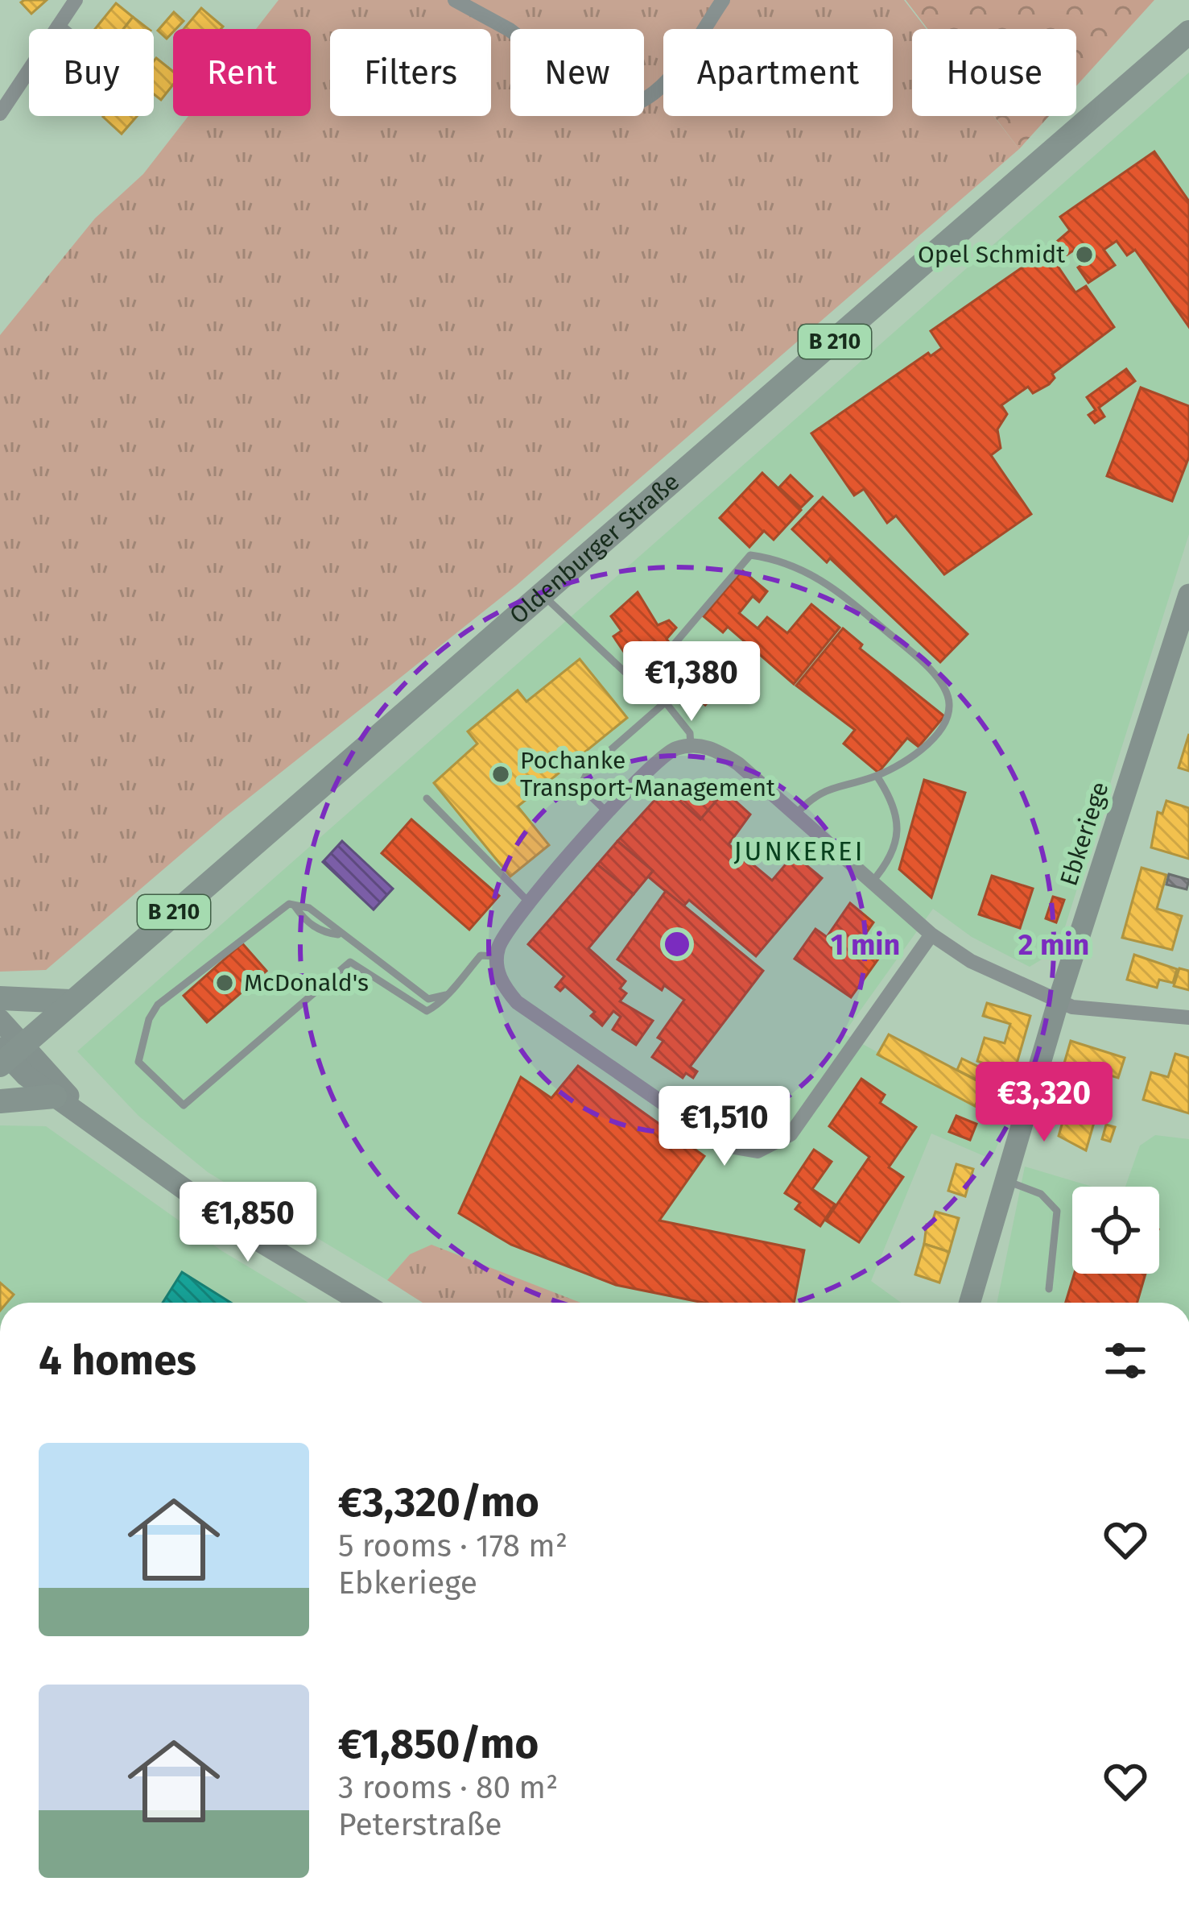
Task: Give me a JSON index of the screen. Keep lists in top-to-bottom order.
{
  "streets": {
    "main road": ["B 210", "Oldenburger Straße"],
    "street": ["Ebkeriege"]
  },
  "districts": ["JUNKEREI"],
  "places": ["Opel Schmidt", "Pochanke Transport-Management", "McDonald's"],
  "page": {
    "chip": [
      "Buy",
      "Rent",
      "Filters",
      "New",
      "Apartment",
      "House"
    ],
    "price": [
      "€1,380",
      "€3,320",
      "€1,510",
      "€1,850"
    ],
    "heading": "4 homes",
    "list": [
      {
        "name": "€3,320/mo",
        "note": "5 rooms · 178 m² · Ebkeriege"
      },
      {
        "name": "€1,850/mo",
        "note": "3 rooms · 80 m² · Peterstraße"
      }
    ]
  },
  "rings": ["1 min", "2 min"]
}
